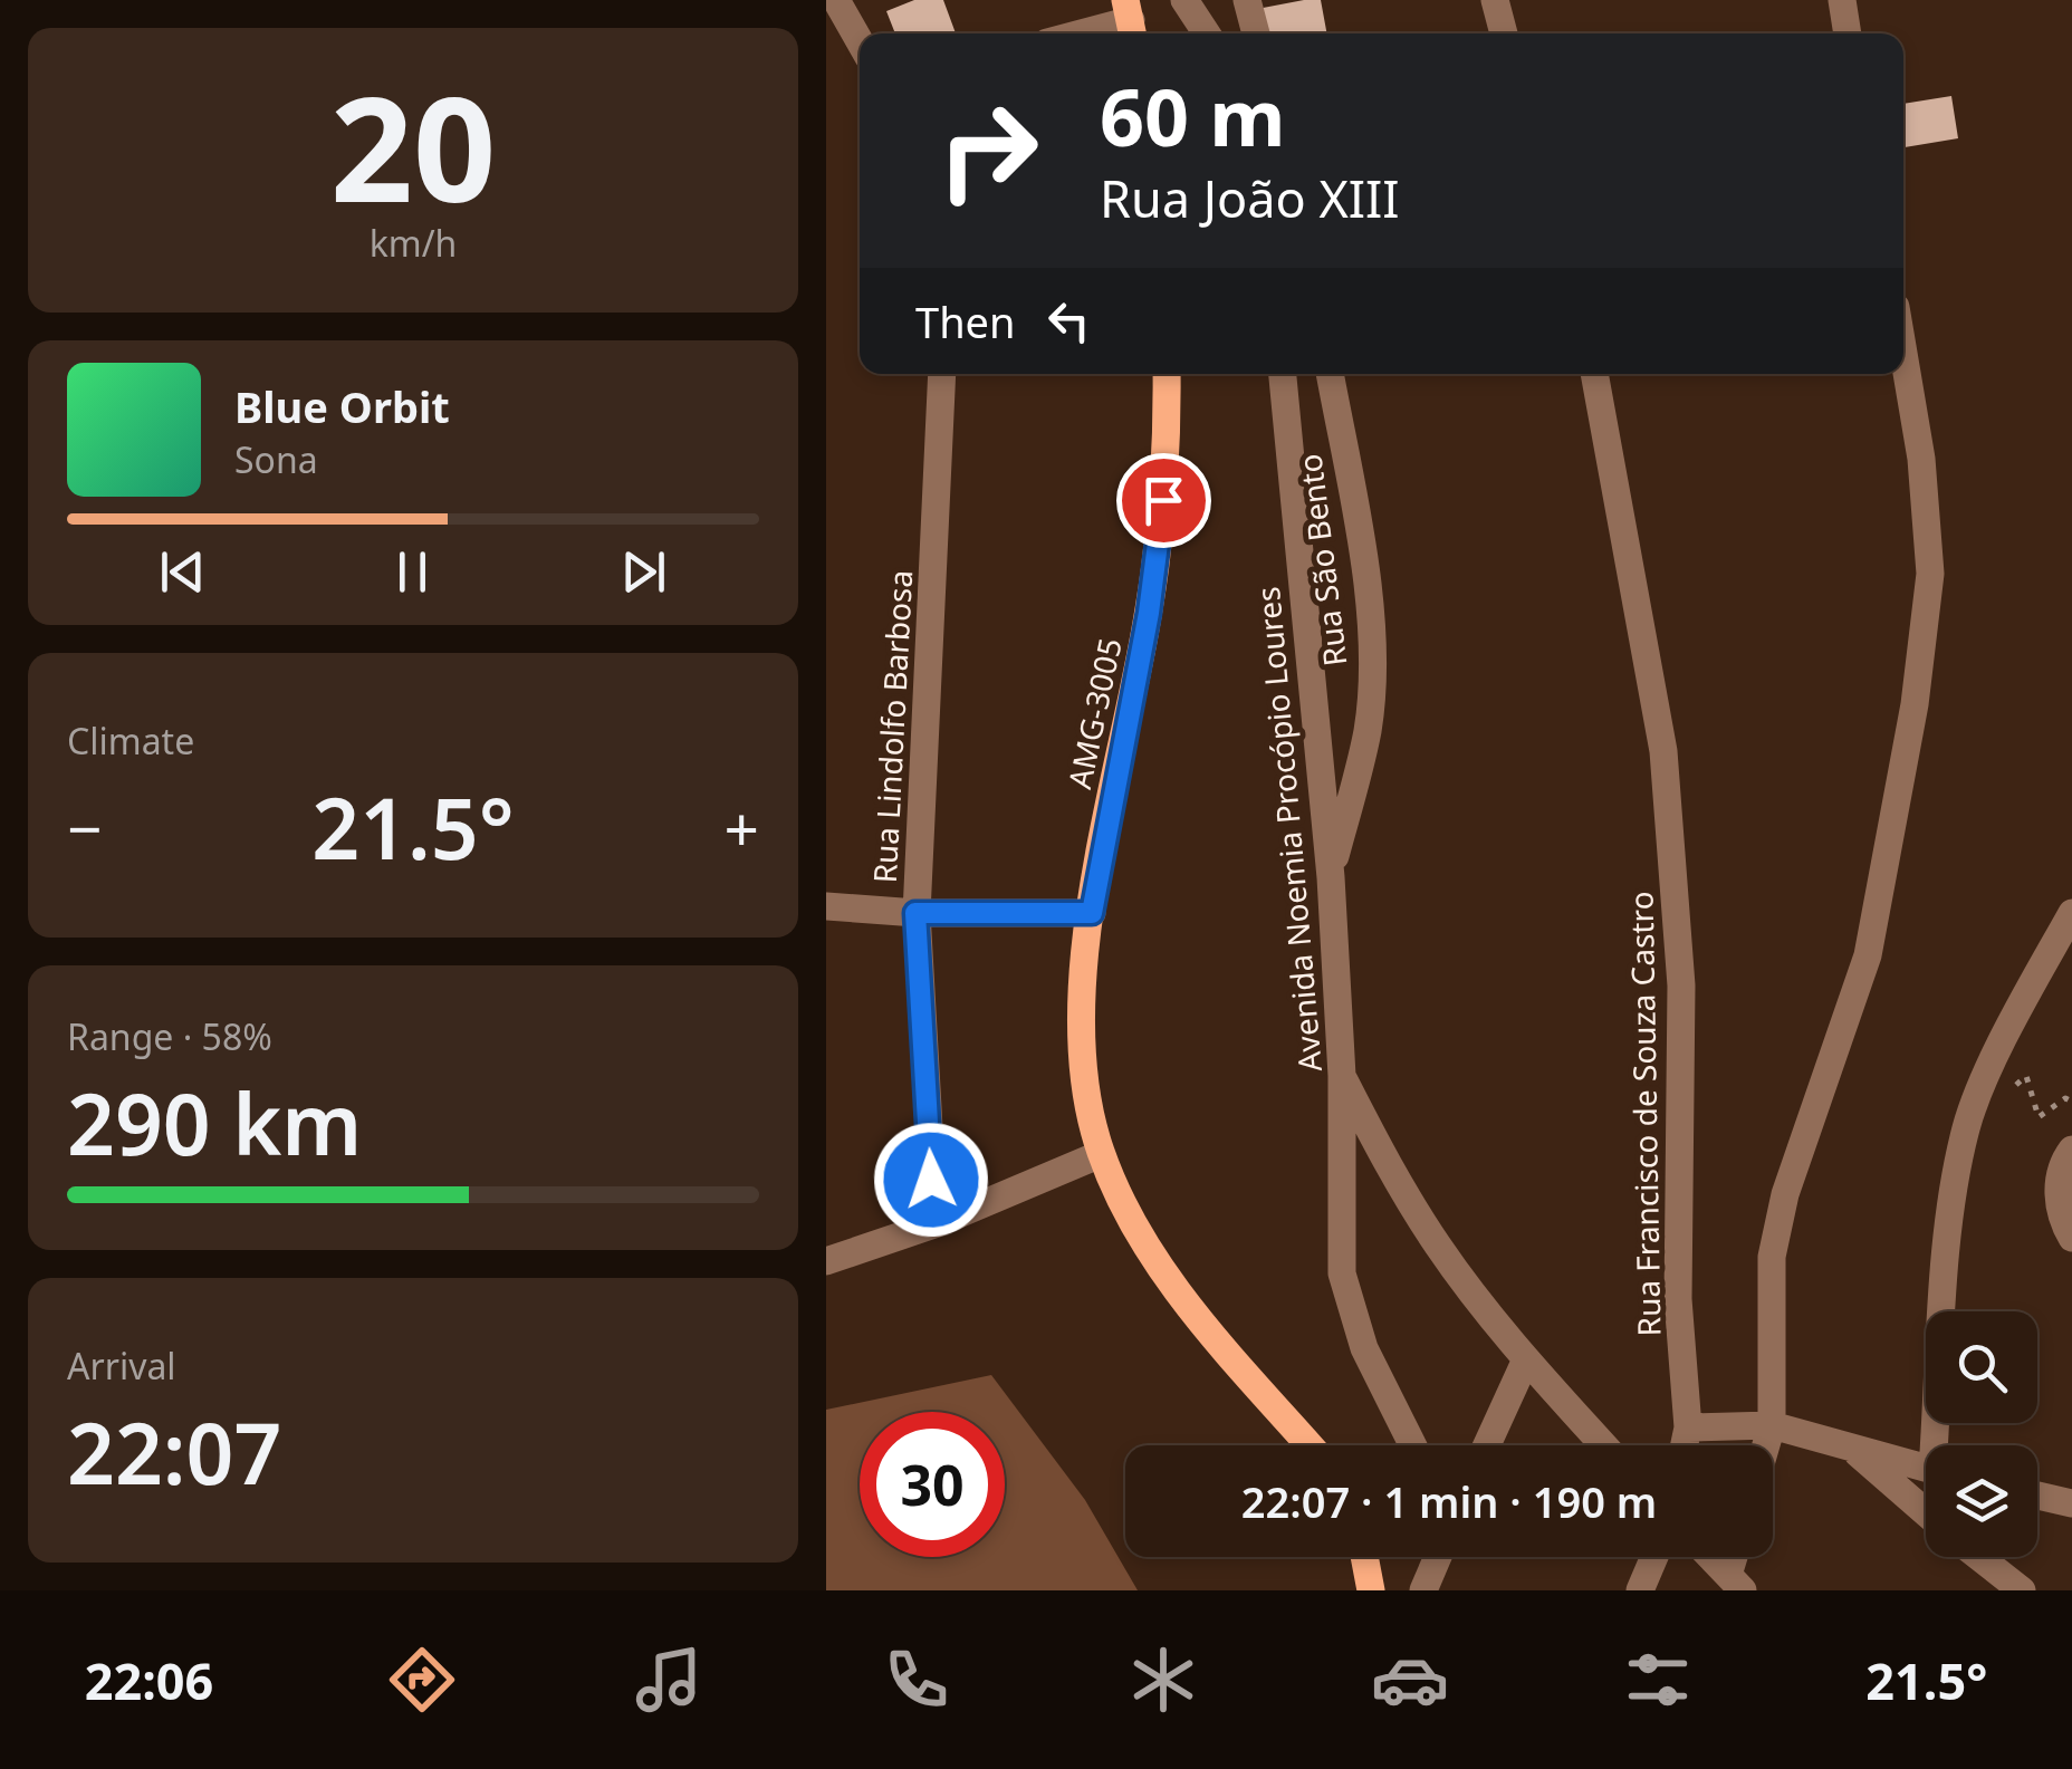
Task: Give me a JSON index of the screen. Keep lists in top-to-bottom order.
{
  "streets": {
    "main road": ["AMG-3005"],
    "street": [
      "Rua São Bento",
      "Rua Lindolfo Barbosa",
      "Avenida Noemia Procópio Loures",
      "Rua Francisco de Souza Castro"
    ]
  },
  "crossings": [
    ["Rua São Bento", "Avenida Noemia Procópio Loures"]
  ],
  "page": {
    "tile": [
      ["20", "km/h"],
      "Climate",
      ["Range · 58%", "290 km"],
      ["Arrival", "22:07"]
    ],
    "turn": ["60 m", "Rua João XIII"],
    "then": "Then",
    "song": ["Blue Orbit", "Sona"],
    "heat": ["−", "21.5°", "+"],
    "limit": "30",
    "trip": "22:07 · 1 min · 190 m",
    "tabs": ["22:06", "21.5°"]
  }
}
